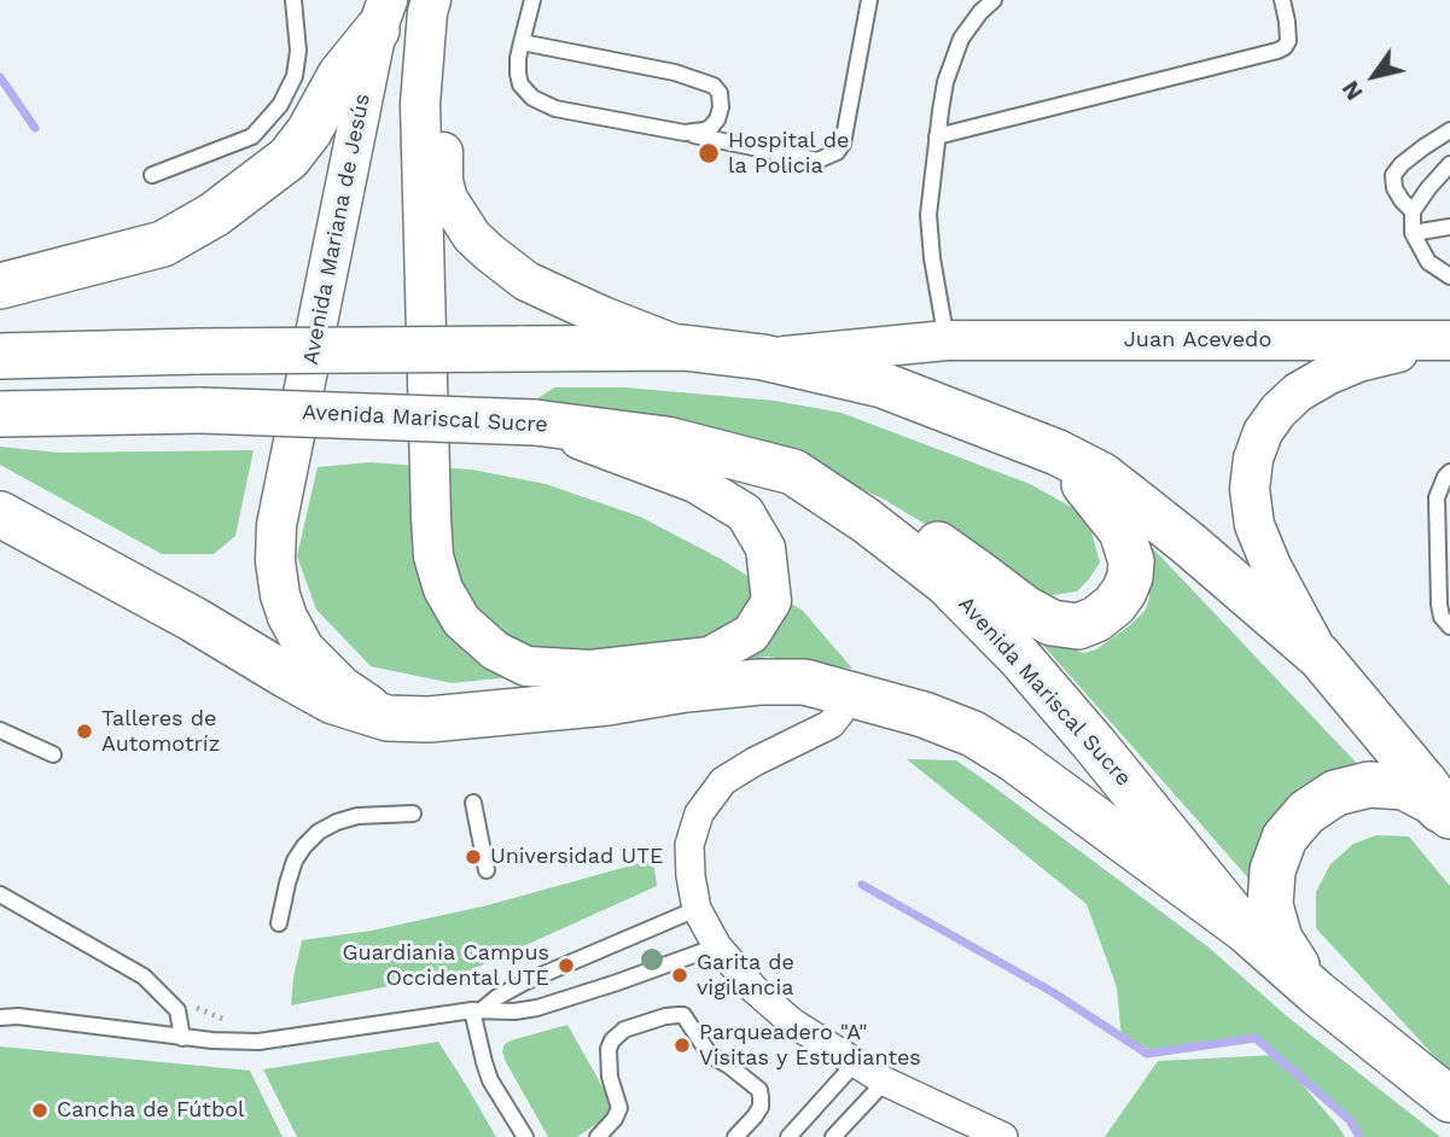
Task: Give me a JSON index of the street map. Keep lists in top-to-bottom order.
{
  "streets": {
    "main road": ["Avenida Mariana de Jesús", "Juan Acevedo", "Avenida Mariscal Sucre"]
  },
  "places": [
    "Hospital de la Policia",
    "Talleres de Automotríz",
    "Universidad UTE",
    "Guardiania Campus Occidental UTE",
    "Garita de vigilancia",
    "Parqueadero \"A\" Visitas y Estudiantes",
    "Cancha de Fútbol"
  ],
  "north": "bottom left"
}
